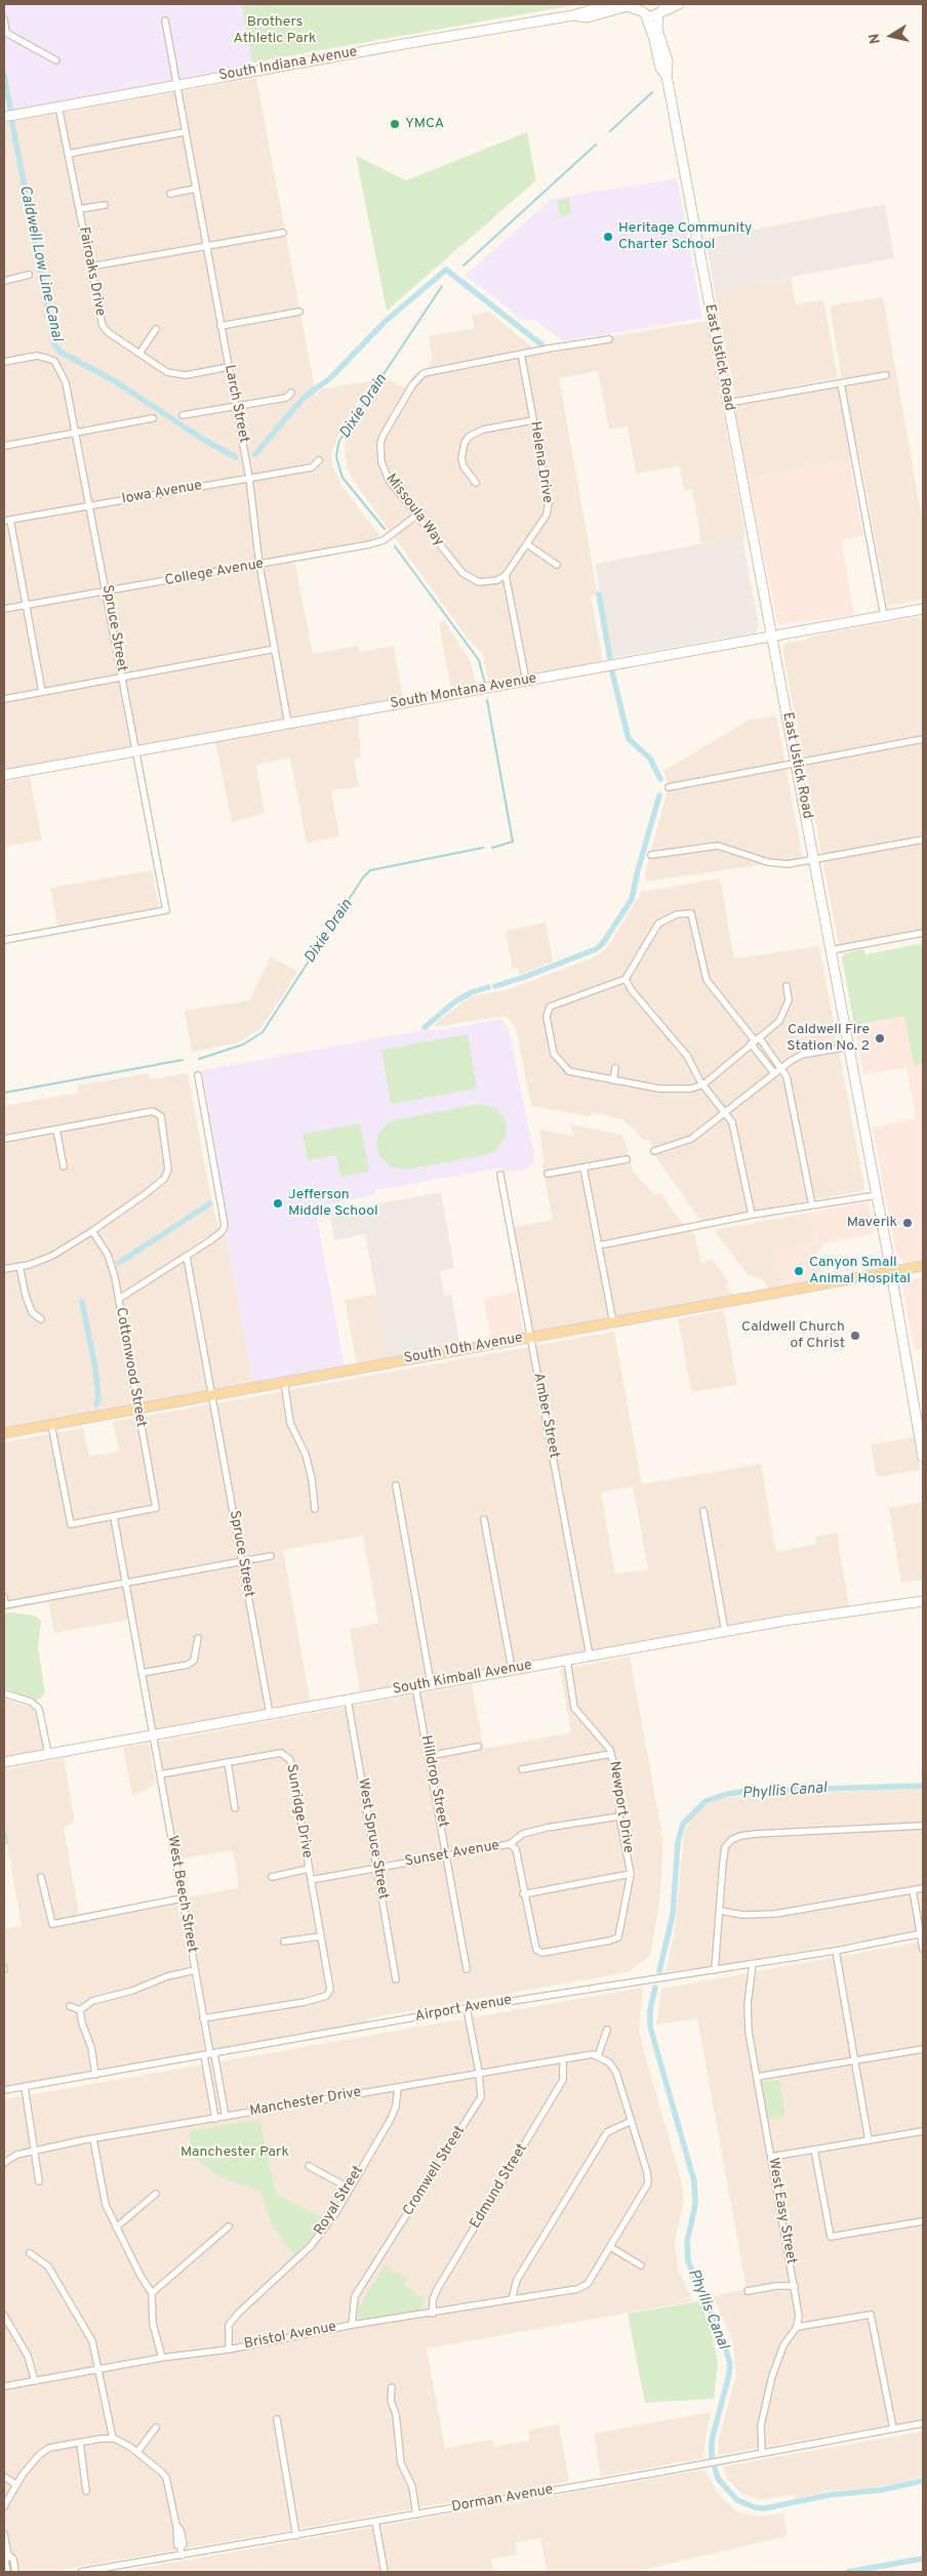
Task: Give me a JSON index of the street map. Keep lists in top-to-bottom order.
{
  "streets": {
    "main road": [
      "South Indiana Avenue",
      "East Ustick Road",
      "South Montana Avenue",
      "South 10th Avenue",
      "South Kimball Avenue"
    ],
    "street": [
      "Fairoaks Drive",
      "Larch Street",
      "Helena Drive",
      "Iowa Avenue",
      "Missoula Way",
      "College Avenue",
      "Spruce Street",
      "Cottonwood Street",
      "Amber Street",
      "Hilldrop Street",
      "Newport Drive",
      "Sunridge Drive",
      "West Spruce Street",
      "Sunset Avenue",
      "West Beech Street",
      "Airport Avenue",
      "Manchester Drive",
      "Cromwell Street",
      "Edmund Street",
      "Royal Street",
      "West Easy Street",
      "Bristol Avenue",
      "Dorman Avenue"
    ]
  },
  "crossings": [
    ["South Indiana Avenue", "Fairoaks Drive"],
    ["South Indiana Avenue", "East Ustick Road"],
    ["South Indiana Avenue", "Larch Street"],
    ["Fairoaks Drive", "Larch Street"],
    ["East Ustick Road", "South Montana Avenue"],
    ["East Ustick Road", "South 10th Avenue"],
    ["Larch Street", "Iowa Avenue"],
    ["Larch Street", "College Avenue"],
    ["Larch Street", "South Montana Avenue"],
    ["Helena Drive", "Missoula Way"],
    ["Iowa Avenue", "Spruce Street"],
    ["Missoula Way", "College Avenue"],
    ["College Avenue", "Spruce Street"],
    ["Spruce Street", "South Montana Avenue"],
    ["Spruce Street", "South 10th Avenue"],
    ["Spruce Street", "South Kimball Avenue"],
    ["South 10th Avenue", "Cottonwood Street"],
    ["South 10th Avenue", "Amber Street"],
    ["Cottonwood Street", "West Beech Street"],
    ["Amber Street", "South Kimball Avenue"],
    ["South Kimball Avenue", "Hilldrop Street"],
    ["South Kimball Avenue", "Newport Drive"],
    ["South Kimball Avenue", "West Spruce Street"],
    ["South Kimball Avenue", "West Beech Street"],
    ["Hilldrop Street", "Sunset Avenue"],
    ["Newport Drive", "Sunset Avenue"],
    ["Sunridge Drive", "Sunset Avenue"],
    ["Sunridge Drive", "West Beech Street"],
    ["West Spruce Street", "Sunset Avenue"],
    ["West Beech Street", "Airport Avenue"],
    ["West Beech Street", "Manchester Drive"],
    ["Airport Avenue", "Cromwell Street"],
    ["Airport Avenue", "West Easy Street"],
    ["Manchester Drive", "Cromwell Street"],
    ["Manchester Drive", "Edmund Street"],
    ["Manchester Drive", "Royal Street"],
    ["Cromwell Street", "Bristol Avenue"],
    ["Edmund Street", "Bristol Avenue"],
    ["Royal Street", "Bristol Avenue"]
  ],
  "water": ["Caldwell Low Line Canal", "Dixie Drain", "Phyllis Canal"],
  "parks": ["Brothers Athletic Park", "Manchester Park"],
  "places": [
    "YMCA",
    "Heritage Community Charter School",
    "Caldwell Fire Station No. 2",
    "Jefferson Middle School",
    "Maverik",
    "Canyon Small Animal Hospital",
    "Caldwell Church of Christ"
  ],
  "north": "left"
}
